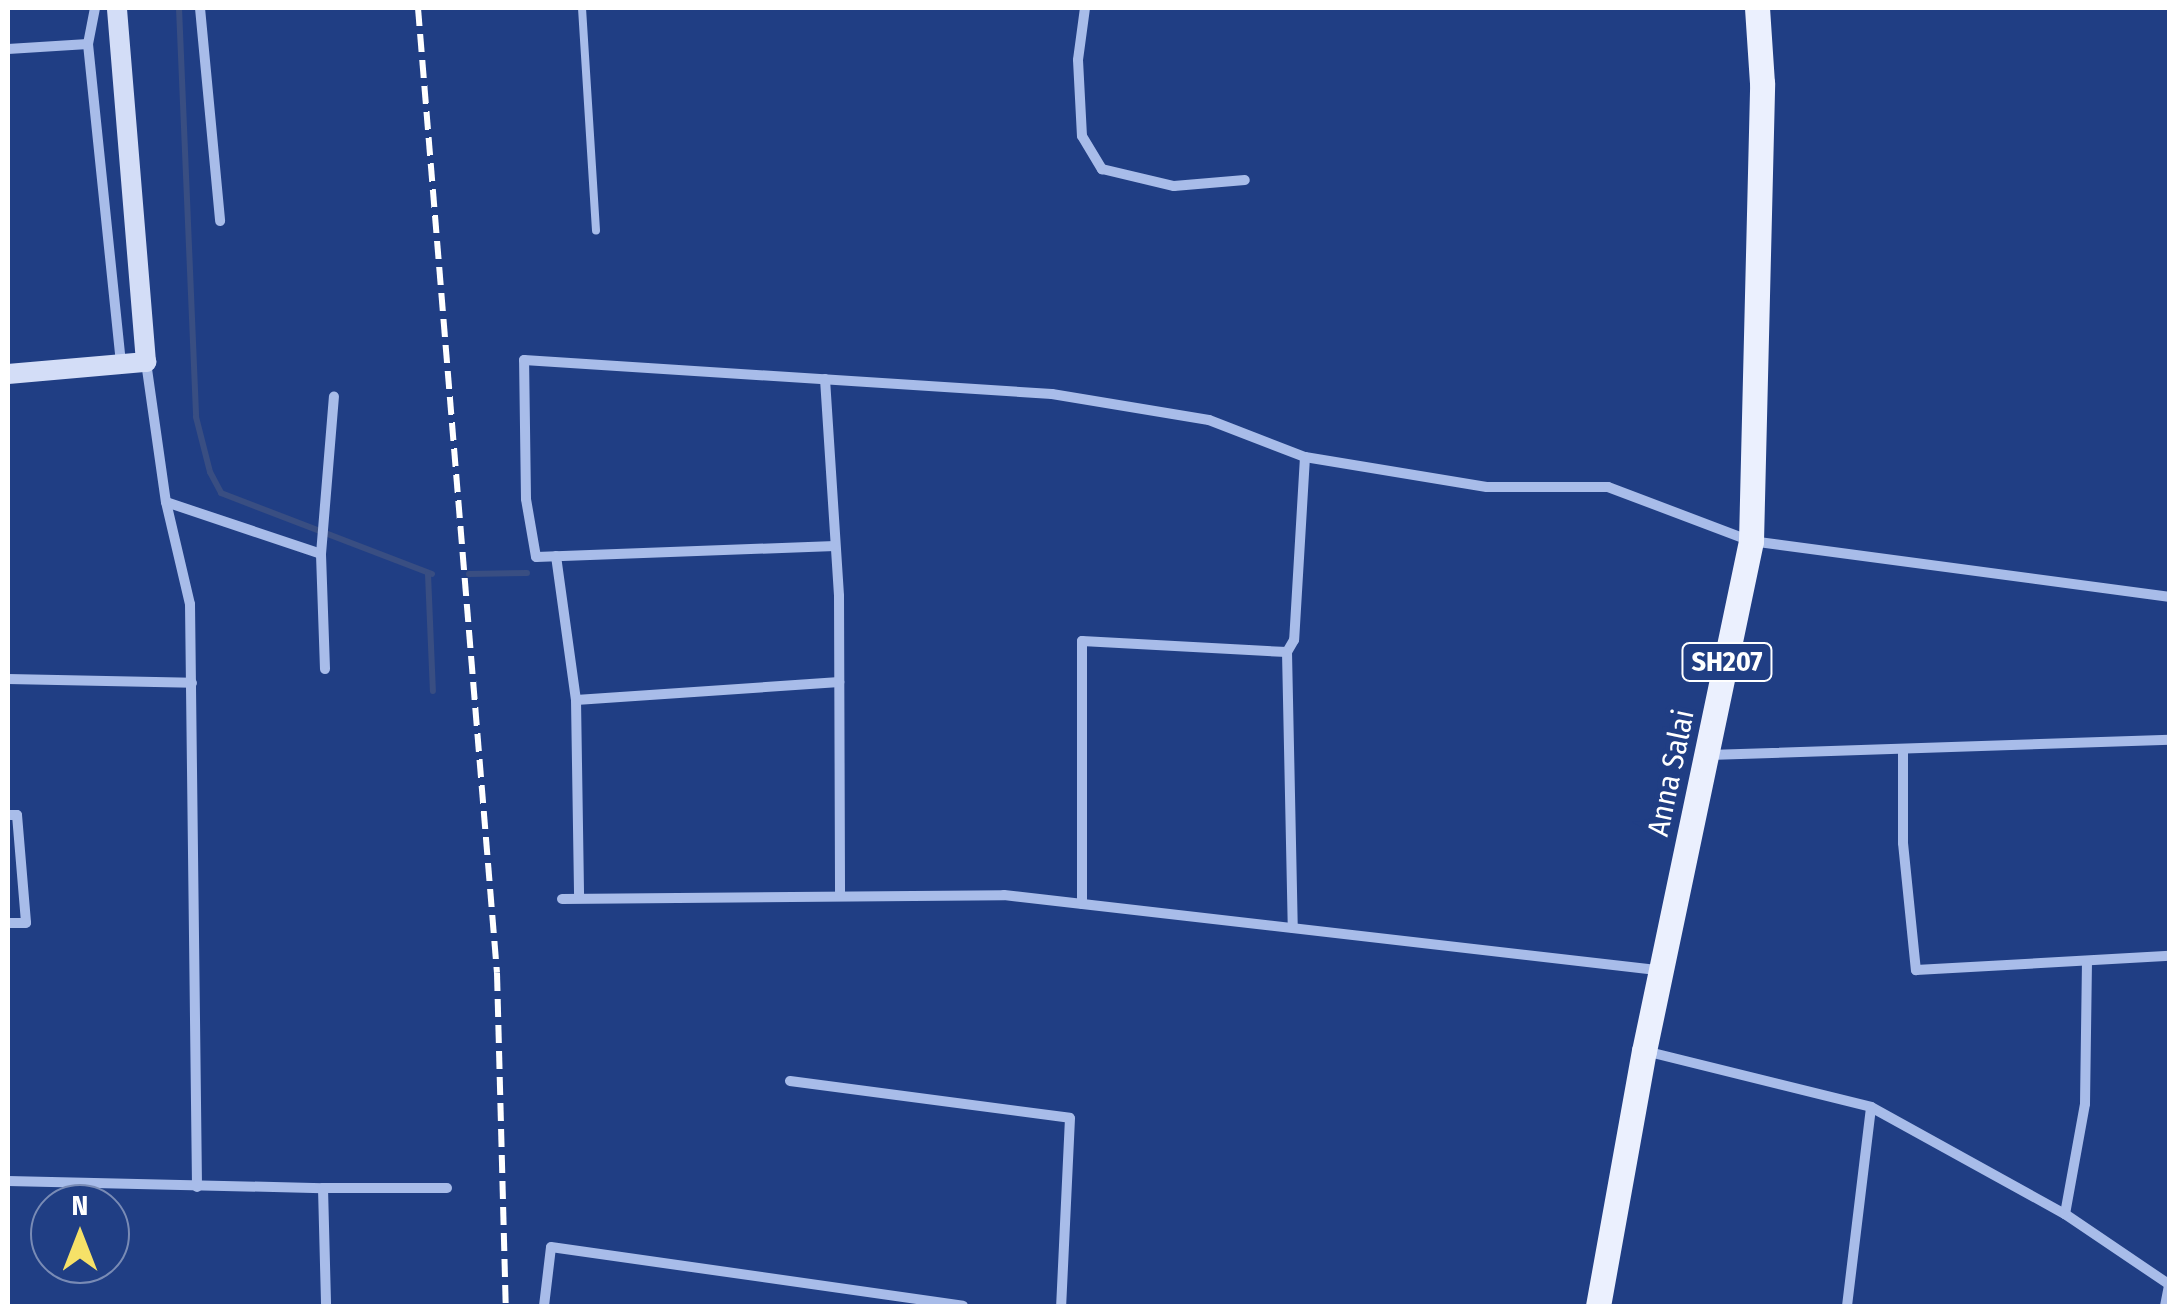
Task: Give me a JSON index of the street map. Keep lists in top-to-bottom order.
{
  "streets": {
    "main road": ["SH207", "Anna Salai"]
  },
  "north": "top"
}
